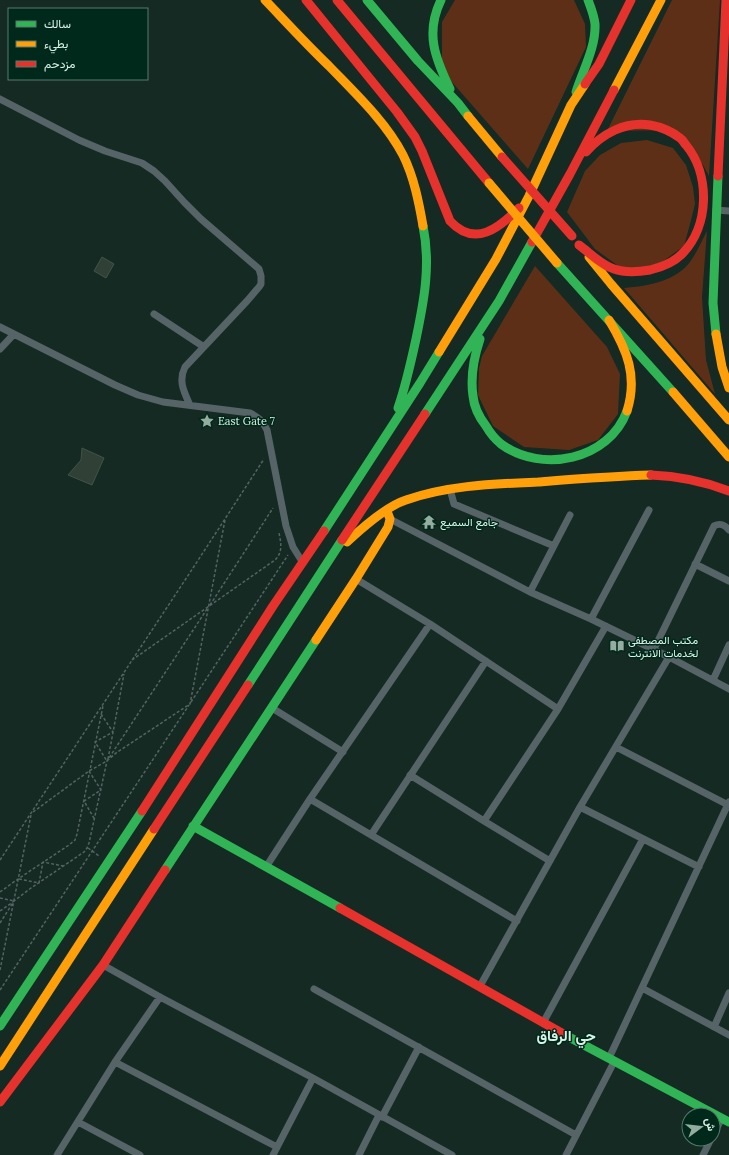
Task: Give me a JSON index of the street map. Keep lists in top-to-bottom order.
{
  "districts": ["حي الرفاق"],
  "places": {
    "place": ["East Gate 7"],
    "temple": ["جامع السميع"],
    "library": ["مكتب المصطفى لخدمات الانترنت"]
  },
  "legend": ["سالك", "بطيء", "مزدحم"],
  "north": "right"
}
